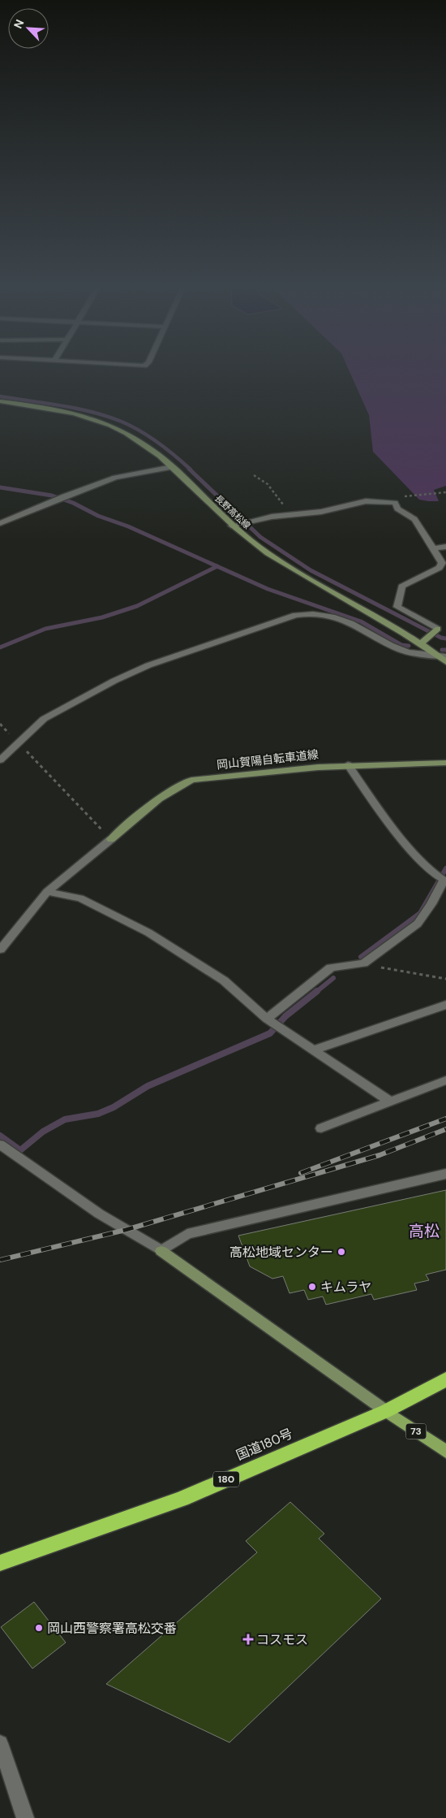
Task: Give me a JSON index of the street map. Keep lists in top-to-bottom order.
{
  "streets": {
    "highway": ["国道180号", "180"],
    "main road": ["長野高松線", "岡山賀陽自転車道線", "73"]
  },
  "crossings": [
    ["73", "国道180号"]
  ],
  "districts": ["高松"],
  "places": {
    "other": ["高松地域センター", "キムラヤ", "岡山西警察署高松交番"],
    "health": ["コスモス"]
  },
  "north": "top left"
}
